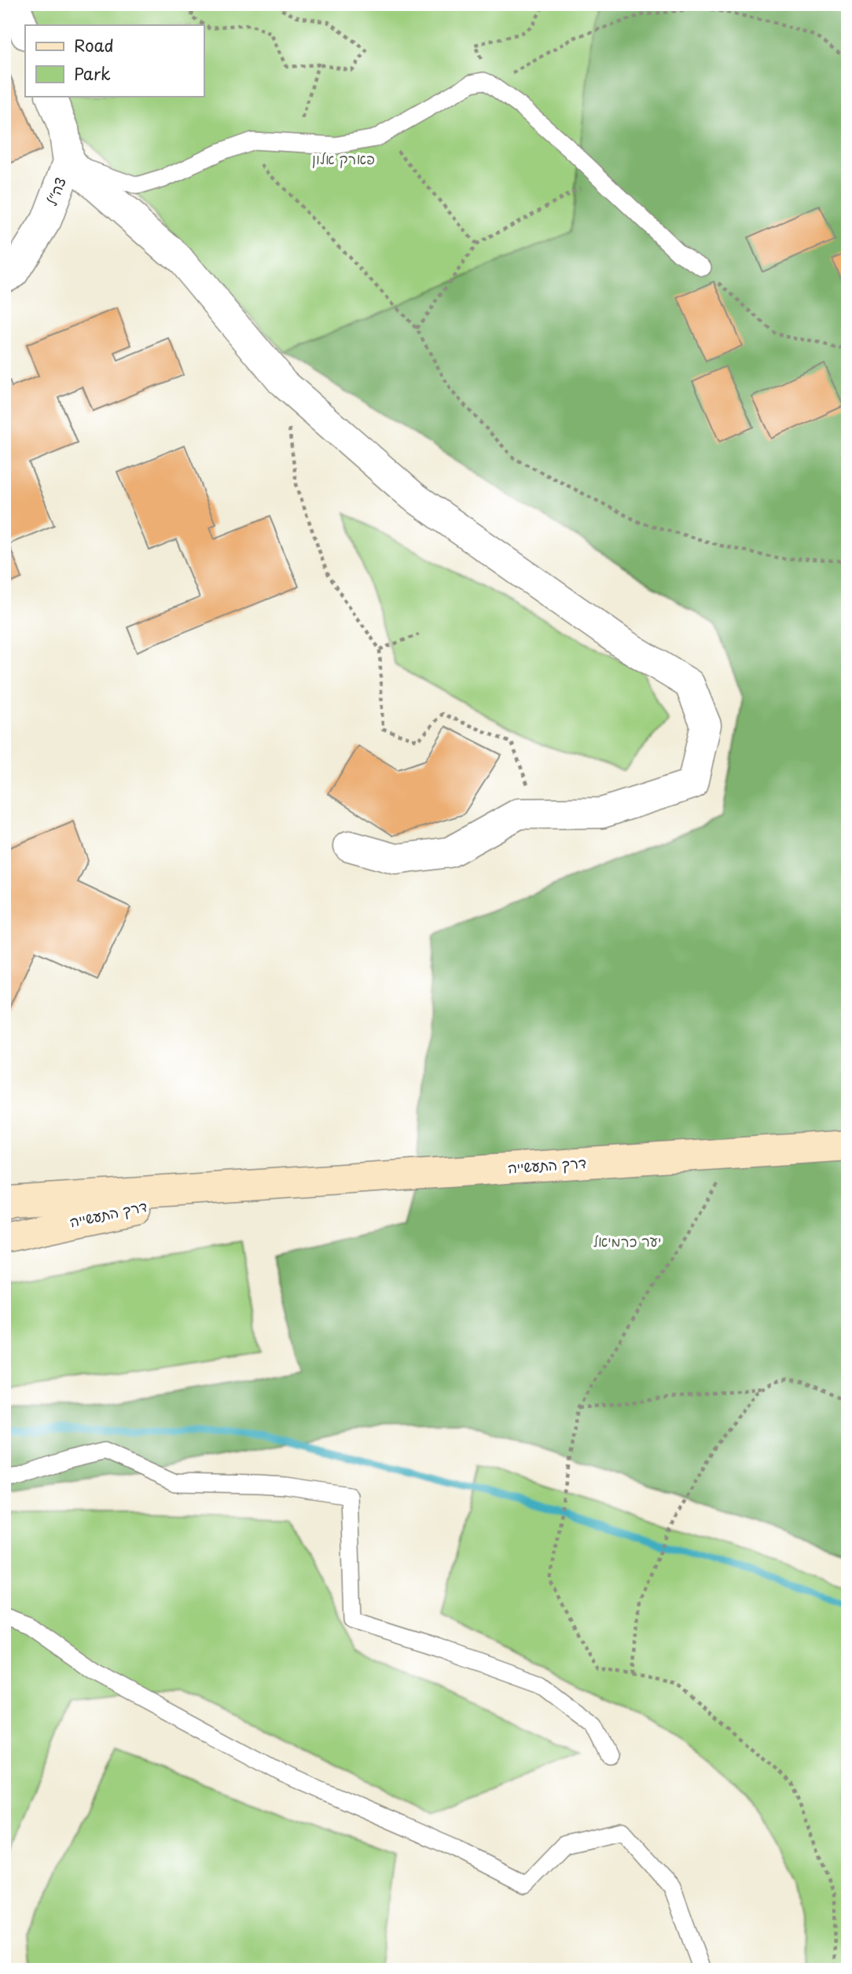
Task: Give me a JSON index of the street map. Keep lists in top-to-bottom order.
{
  "streets": {
    "street": ["צה״ל", "דרך התעשייה"]
  },
  "parks": ["פארק אלון", "יער כרמיאל"],
  "legend": ["Road", "Park"]
}
